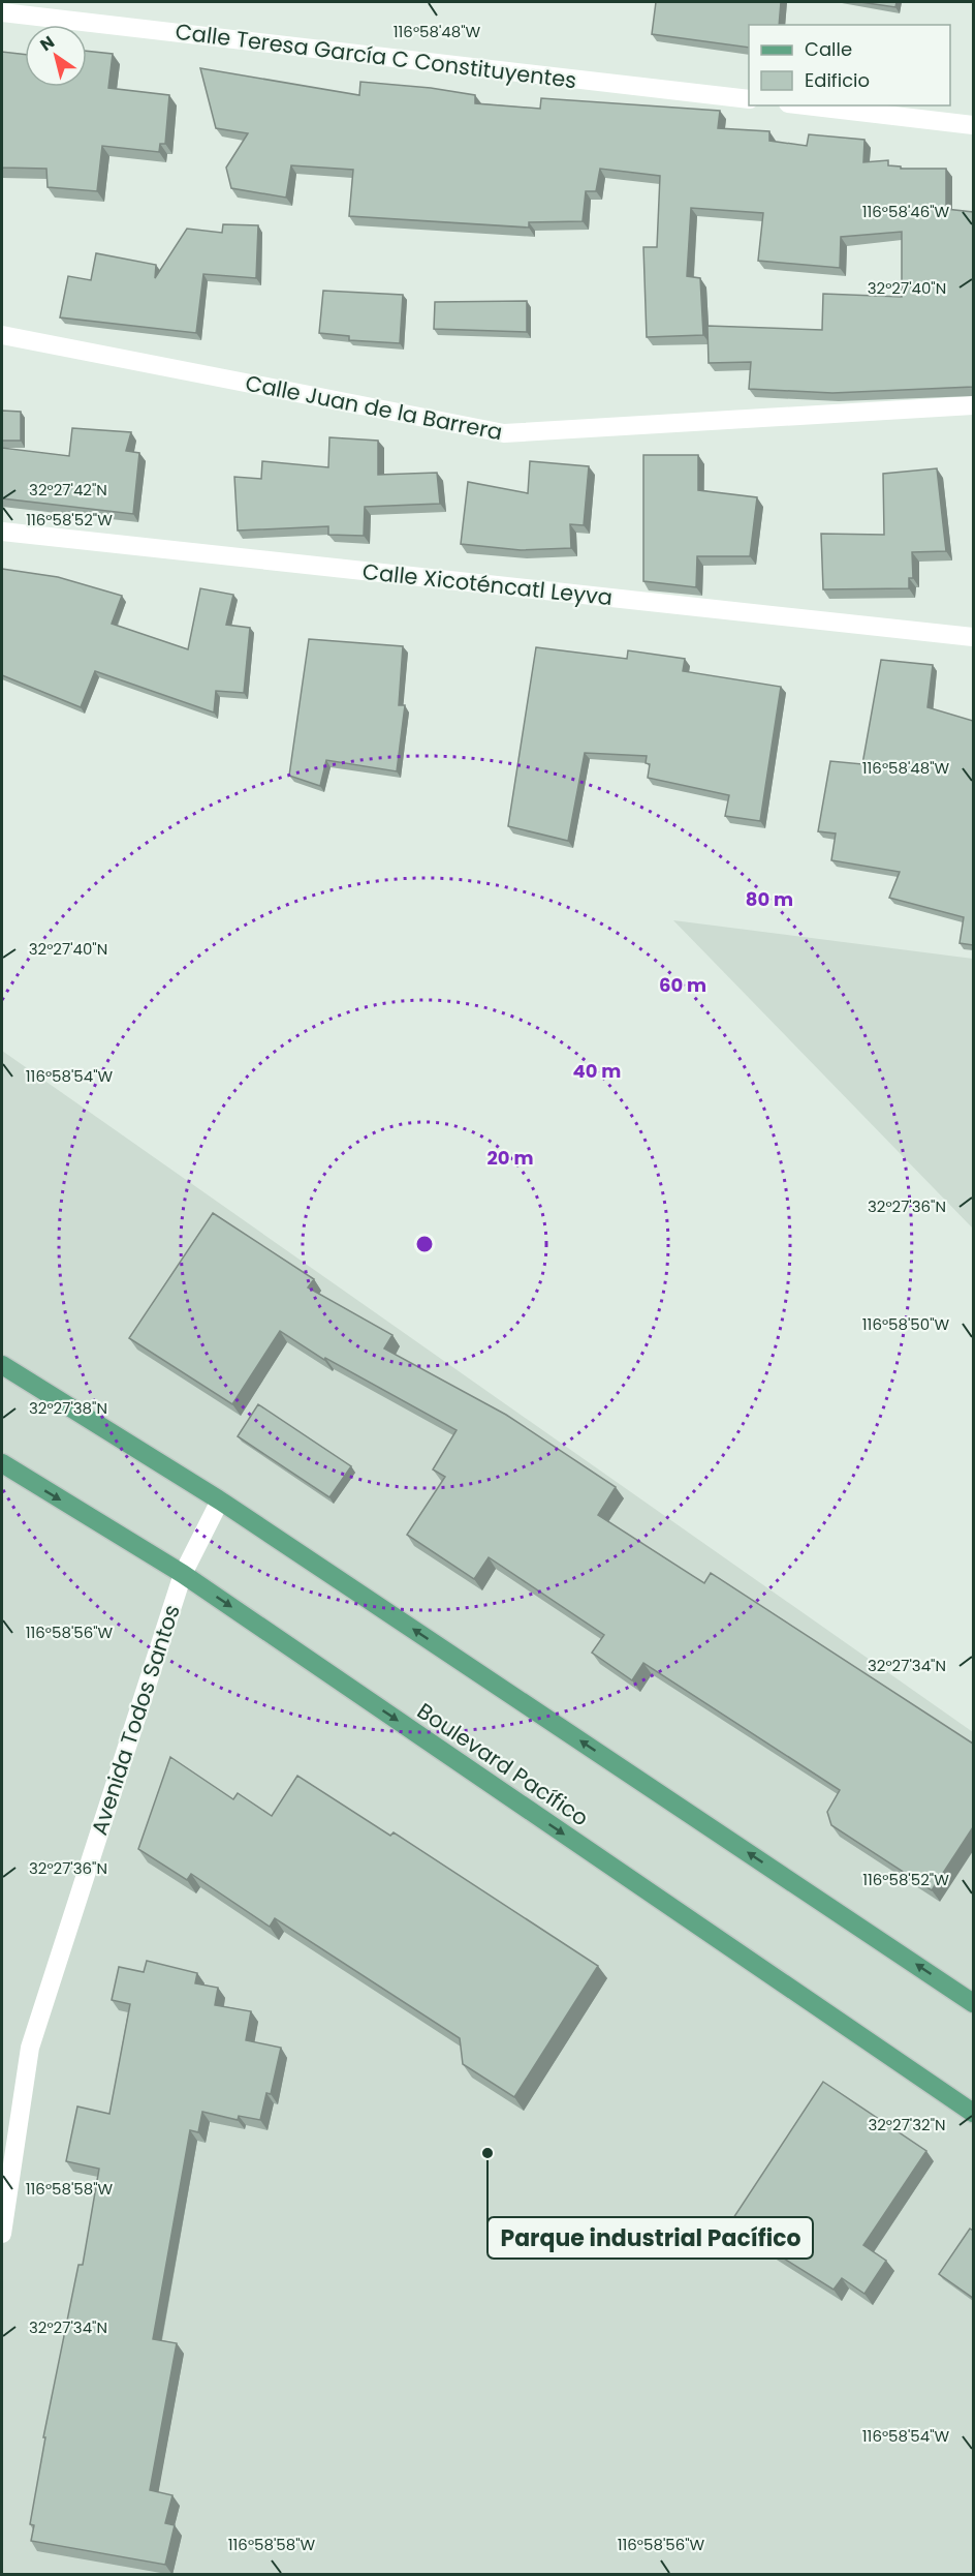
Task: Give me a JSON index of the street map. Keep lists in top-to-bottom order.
{
  "streets": {
    "main road": ["Boulevard Pacífico"],
    "street": [
      "Calle Teresa García C Constituyentes",
      "Calle Juan de la Barrera",
      "Calle Xicoténcatl Leyva",
      "Avenida Todos Santos"
    ]
  },
  "crossings": [
    ["Avenida Todos Santos", "Boulevard Pacífico"]
  ],
  "places": ["Parque industrial Pacífico"],
  "legend": ["Calle", "Edificio"],
  "north": "top left",
  "coordinates": [
    "116°58'48\"W",
    "116°58'46\"W",
    "32°27'40\"N",
    "32°27'42\"N",
    "116°58'52\"W",
    "116°58'54\"W",
    "32°27'36\"N",
    "116°58'50\"W",
    "32°27'38\"N",
    "116°58'56\"W",
    "32°27'34\"N",
    "32°27'32\"N",
    "116°58'58\"W"
  ],
  "rings": [
    "80 m",
    "60 m",
    "40 m",
    "20 m"
  ]
}
